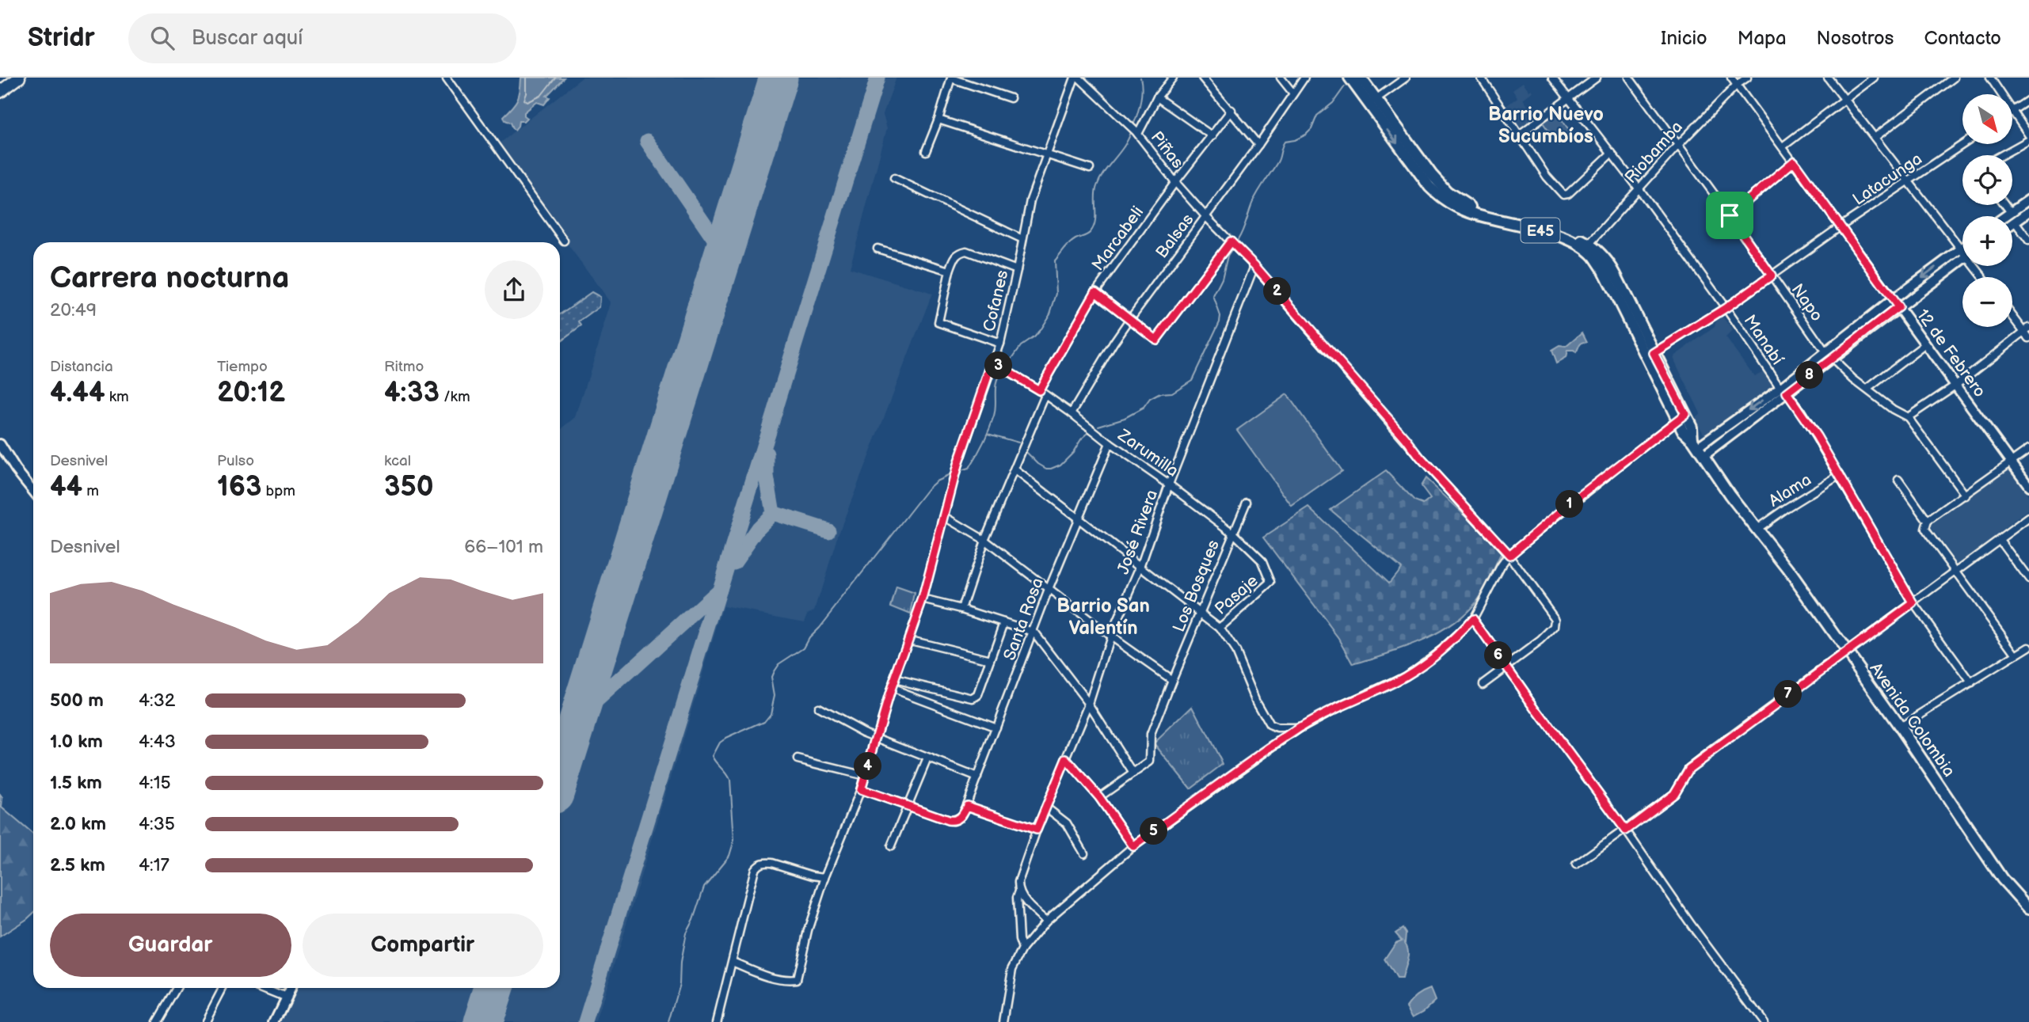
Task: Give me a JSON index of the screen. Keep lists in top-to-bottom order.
{
  "streets": {
    "main road": ["E45", "12 de Febrero", "Avenida Colombia"],
    "street": [
      "Piñas",
      "Riobamba",
      "Latacunga",
      "Balsas",
      "Marcabeli",
      "Cofanes",
      "Napo",
      "Manabí",
      "Zarumilla",
      "Alama",
      "José Rivera",
      "Los Bosques",
      "Pasaje",
      "Santa Rosa"
    ]
  },
  "crossings": [
    ["Piñas", "Balsas"],
    ["Piñas", "Marcabeli"],
    ["Piñas", "Cofanes"],
    ["Piñas", "José Rivera"],
    ["Riobamba", "Napo"],
    ["Riobamba", "Manabí"],
    ["Riobamba", "12 de Febrero"],
    ["Riobamba", "Avenida Colombia"],
    ["Latacunga", "Napo"],
    ["Latacunga", "Manabí"],
    ["Latacunga", "12 de Febrero"],
    ["Latacunga", "Avenida Colombia"],
    ["Balsas", "Zarumilla"],
    ["Marcabeli", "Zarumilla"],
    ["Cofanes", "Zarumilla"],
    ["Manabí", "Alama"],
    ["Zarumilla", "José Rivera"],
    ["Zarumilla", "Los Bosques"],
    ["Zarumilla", "Pasaje"],
    ["Zarumilla", "Santa Rosa"],
    ["Alama", "Avenida Colombia"]
  ],
  "districts": ["Barrio Nuevo Sucumbíos", "Barrio San Valentín"],
  "north": "bottom right",
  "page": {
    "header": "Stridr",
    "search": "Buscar aquí",
    "nav": [
      "Inicio",
      "Mapa",
      "Nosotros",
      "Contacto"
    ],
    "map_buttons": ["+", "−"],
    "heading": ["Carrera nocturna", "20:49"],
    "pins": [
      "2",
      "3",
      "8",
      "1",
      "6",
      "7",
      "4",
      "5"
    ],
    "stats": [
      ["Distancia", "4.44 km"],
      ["Tiempo", "20:12"],
      ["Ritmo", "4:33 /km"],
      ["Desnivel", "44 m"],
      ["Pulso", "163 bpm"],
      ["kcal", "350"]
    ],
    "chart": ["Desnivel", "66–101 m"],
    "list": [
      {
        "name": "500 m",
        "note": "4:32"
      },
      {
        "name": "1.0 km",
        "note": "4:43"
      },
      {
        "name": "1.5 km",
        "note": "4:15"
      },
      {
        "name": "2.0 km",
        "note": "4:35"
      },
      {
        "name": "2.5 km",
        "note": "4:17"
      }
    ],
    "buttons": ["Guardar", "Compartir"]
  }
}
